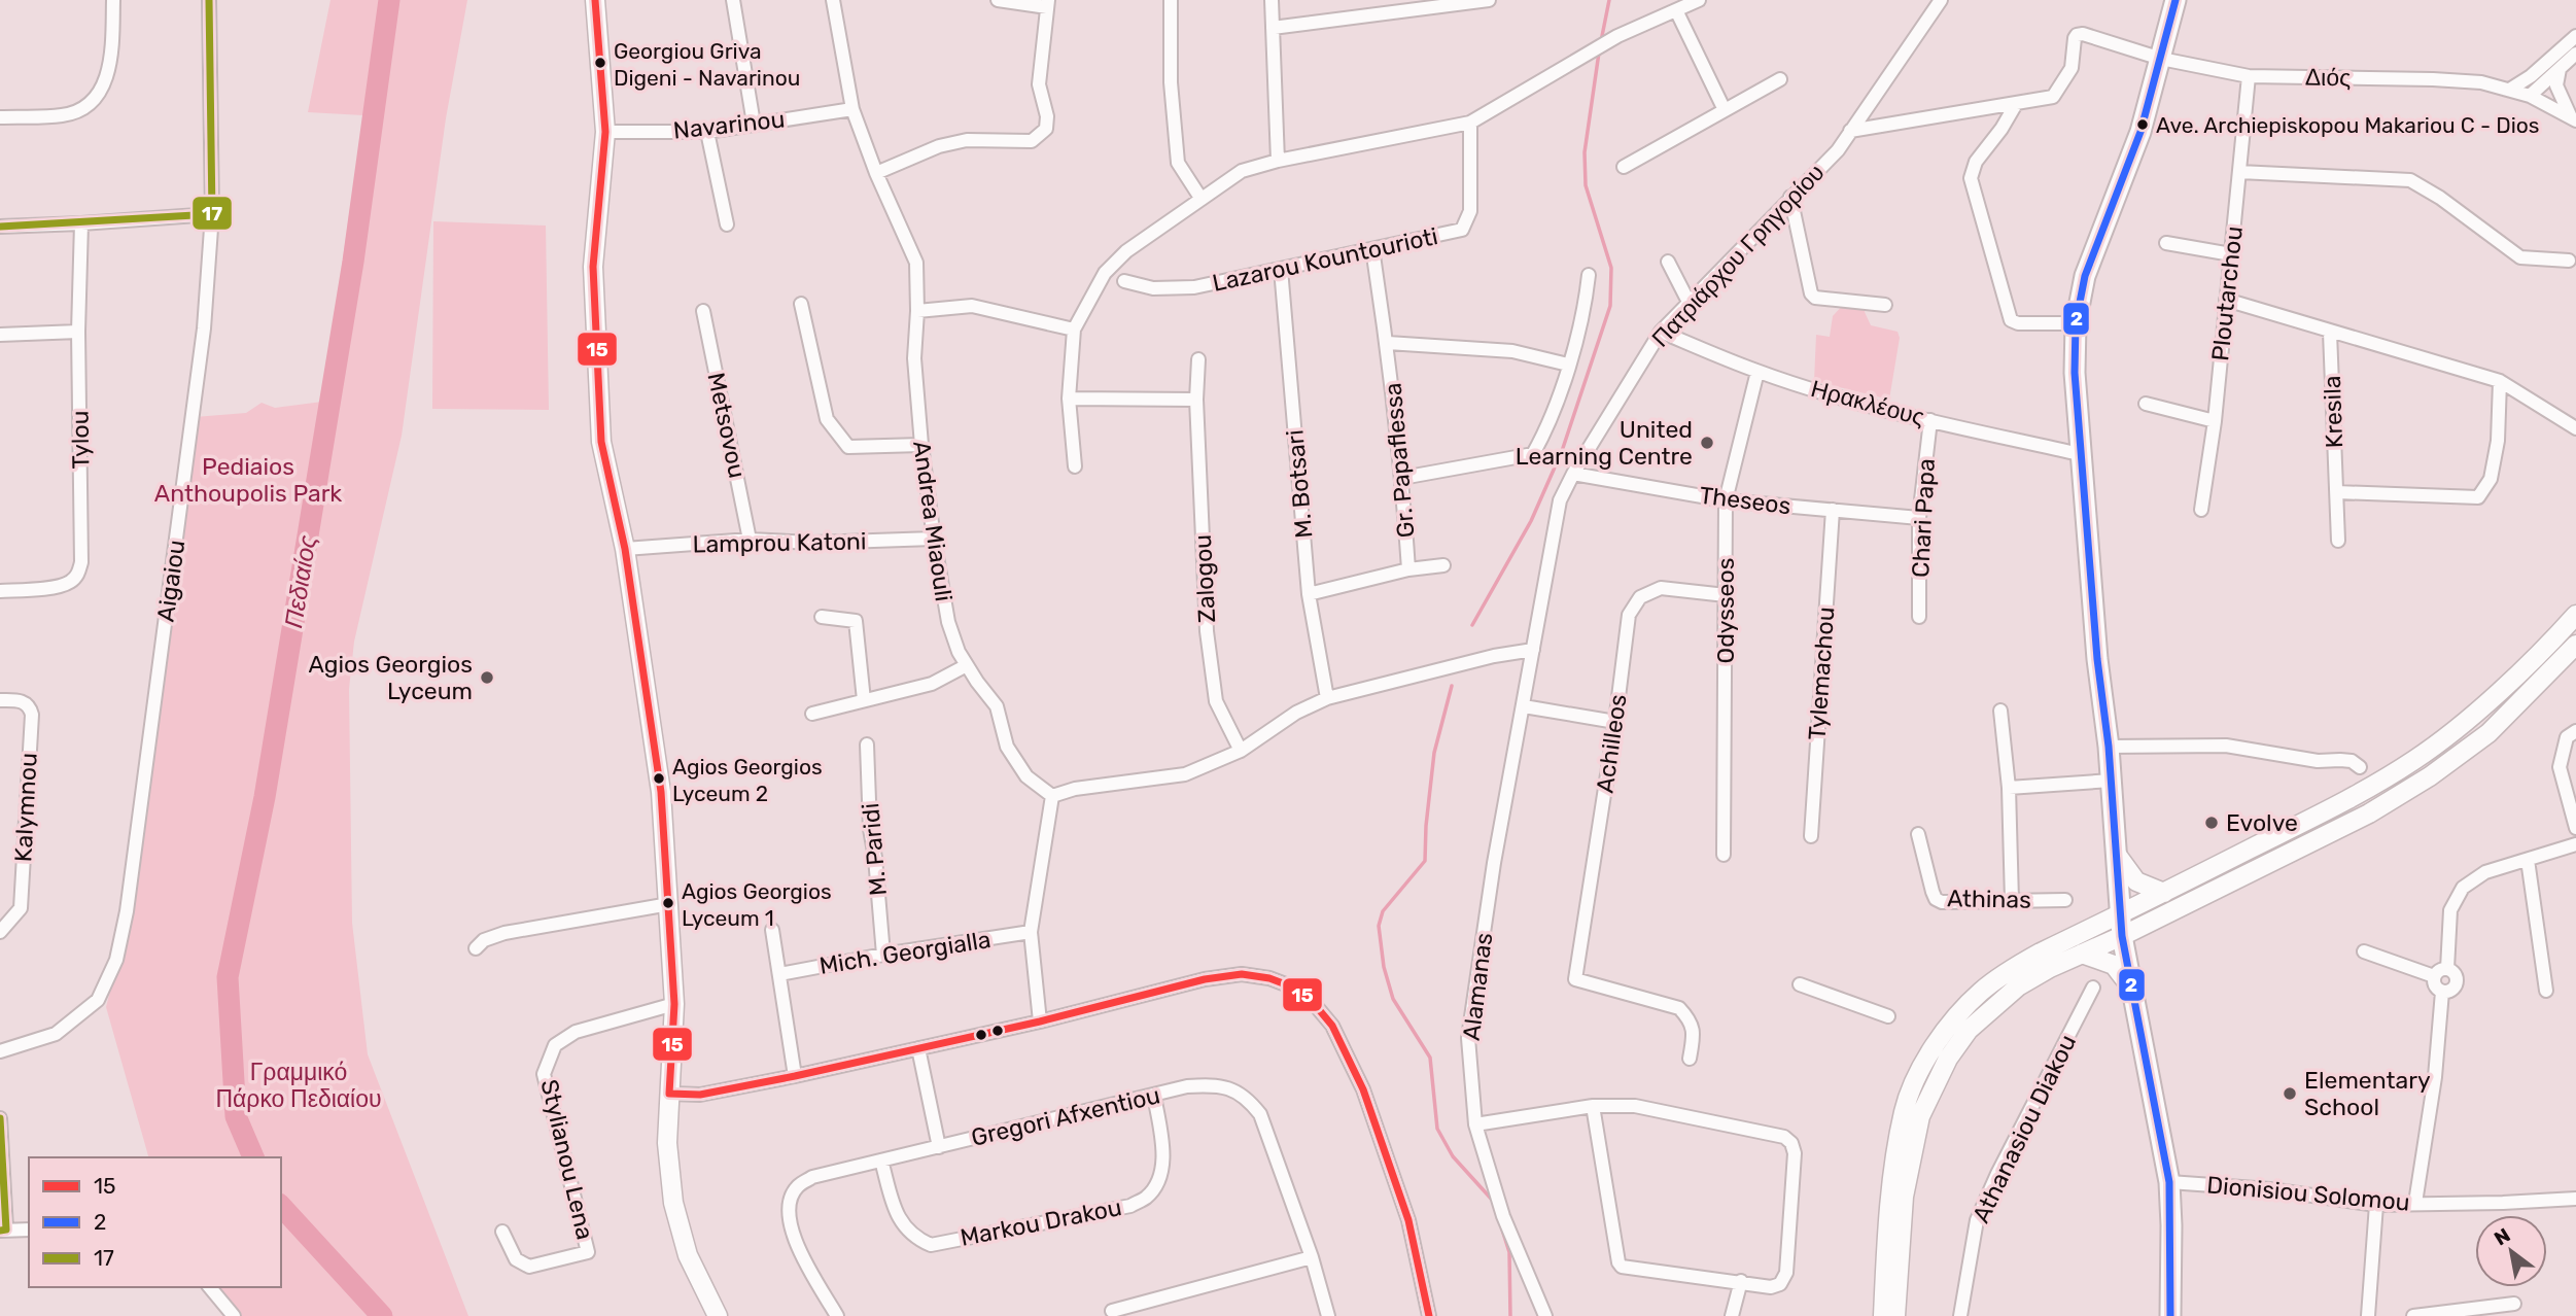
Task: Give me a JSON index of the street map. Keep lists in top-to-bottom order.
{
  "streets": {
    "street": [
      "Διός",
      "Navarinou",
      "Πατριάρχου Γρηγορίου",
      "Lazarou Kountourioti",
      "Ploutarchou",
      "Ηρακλέους",
      "Kresila",
      "Metsovou",
      "Tylou",
      "Gr. Papaflessa",
      "M. Botsari",
      "Theseos",
      "Chari Papa",
      "Andrea Miaouli",
      "Lamprou Katoni",
      "Zalogou",
      "Aigaiou",
      "Odysseos",
      "Tylemachou",
      "Achilleos",
      "Kalymnou",
      "M. Paridi",
      "Athinas",
      "Mich. Georgialla",
      "Alamanas",
      "Gregori Afxentiou",
      "Athanasiou Diakou",
      "Stylianou Lena",
      "Dionisiou Solomou",
      "Markou Drakou"
    ]
  },
  "crossings": [
    ["Διός", "Ploutarchou"],
    ["Navarinou", "Andrea Miaouli"],
    ["Πατριάρχου Γρηγορίου", "Ηρακλέους"],
    ["Πατριάρχου Γρηγορίου", "Theseos"],
    ["Πατριάρχου Γρηγορίου", "Alamanas"],
    ["Lazarou Kountourioti", "Gr. Papaflessa"],
    ["Lazarou Kountourioti", "M. Botsari"],
    ["Ηρακλέους", "Chari Papa"],
    ["Ηρακλέους", "Odysseos"],
    ["Metsovou", "Lamprou Katoni"],
    ["Gr. Papaflessa", "M. Botsari"],
    ["Theseos", "Chari Papa"],
    ["Theseos", "Odysseos"],
    ["Theseos", "Tylemachou"],
    ["Andrea Miaouli", "Lamprou Katoni"],
    ["Odysseos", "Achilleos"],
    ["M. Paridi", "Mich. Georgialla"],
    ["Gregori Afxentiou", "Markou Drakou"]
  ],
  "water": ["Πεδιαίος"],
  "parks": ["Pediaios Anthoupolis Park", "Γραμμικό Πάρκο Πεδιαίου"],
  "places": [
    "Georgiou Griva Digeni - Navarinou",
    "Ave. Archiepiskopou Makariou C - Dios",
    "United Learning Centre",
    "Agios Georgios Lyceum",
    "Agios Georgios Lyceum 2",
    "Evolve",
    "Agios Georgios Lyceum 1",
    "Elementary School"
  ],
  "lines": ["transit line 15", "transit line 2", "transit line 17"],
  "legend": ["15", "2", "17"],
  "north": "top left"
}
